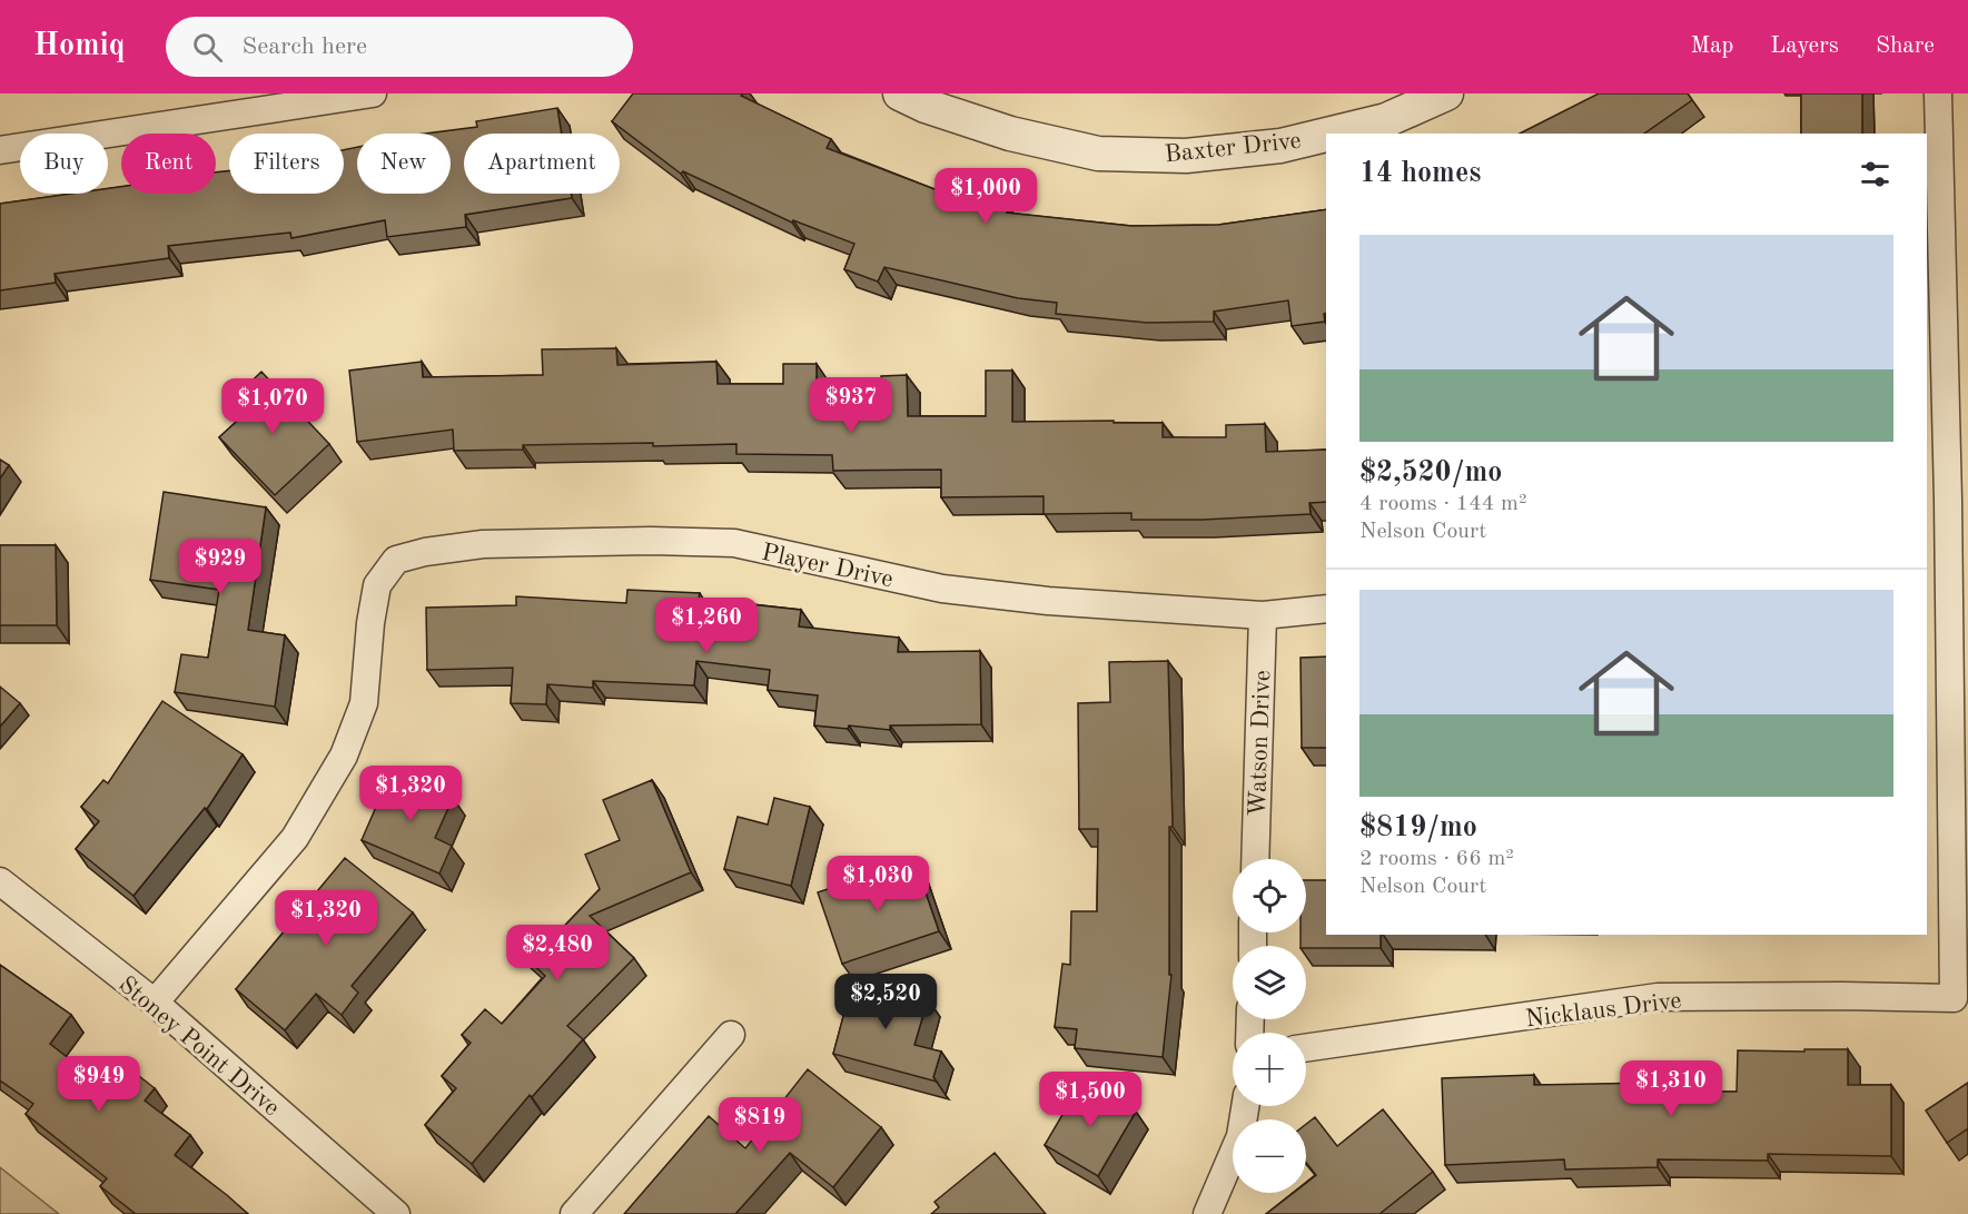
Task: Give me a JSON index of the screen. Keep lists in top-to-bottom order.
{
  "streets": {
    "street": [
      "Baxter Drive",
      "Player Drive",
      "Watson Drive",
      "Nicklaus Drive",
      "Stoney Point Drive"
    ]
  },
  "crossings": [
    ["Player Drive", "Watson Drive"],
    ["Player Drive", "Stoney Point Drive"]
  ],
  "page": {
    "header": "Homiq",
    "search": "Search here",
    "nav": ["Map", "Layers", "Share"],
    "chip": [
      "Buy",
      "Rent",
      "Filters",
      "New",
      "Apartment"
    ],
    "heading": "14 homes",
    "price": [
      "$1,000",
      "$937",
      "$1,070",
      "$929",
      "$1,260",
      "$1,320",
      "$1,030",
      "$1,320",
      "$2,480",
      "$2,520",
      "$949",
      "$1,310",
      "$1,500",
      "$819"
    ],
    "list": [
      {
        "name": "$2,520/mo",
        "note": "4 rooms · 144 m² · Nelson Court"
      },
      {
        "name": "$819/mo",
        "note": "2 rooms · 66 m² · Nelson Court"
      }
    ],
    "map_buttons": ["+", "−"]
  }
}
